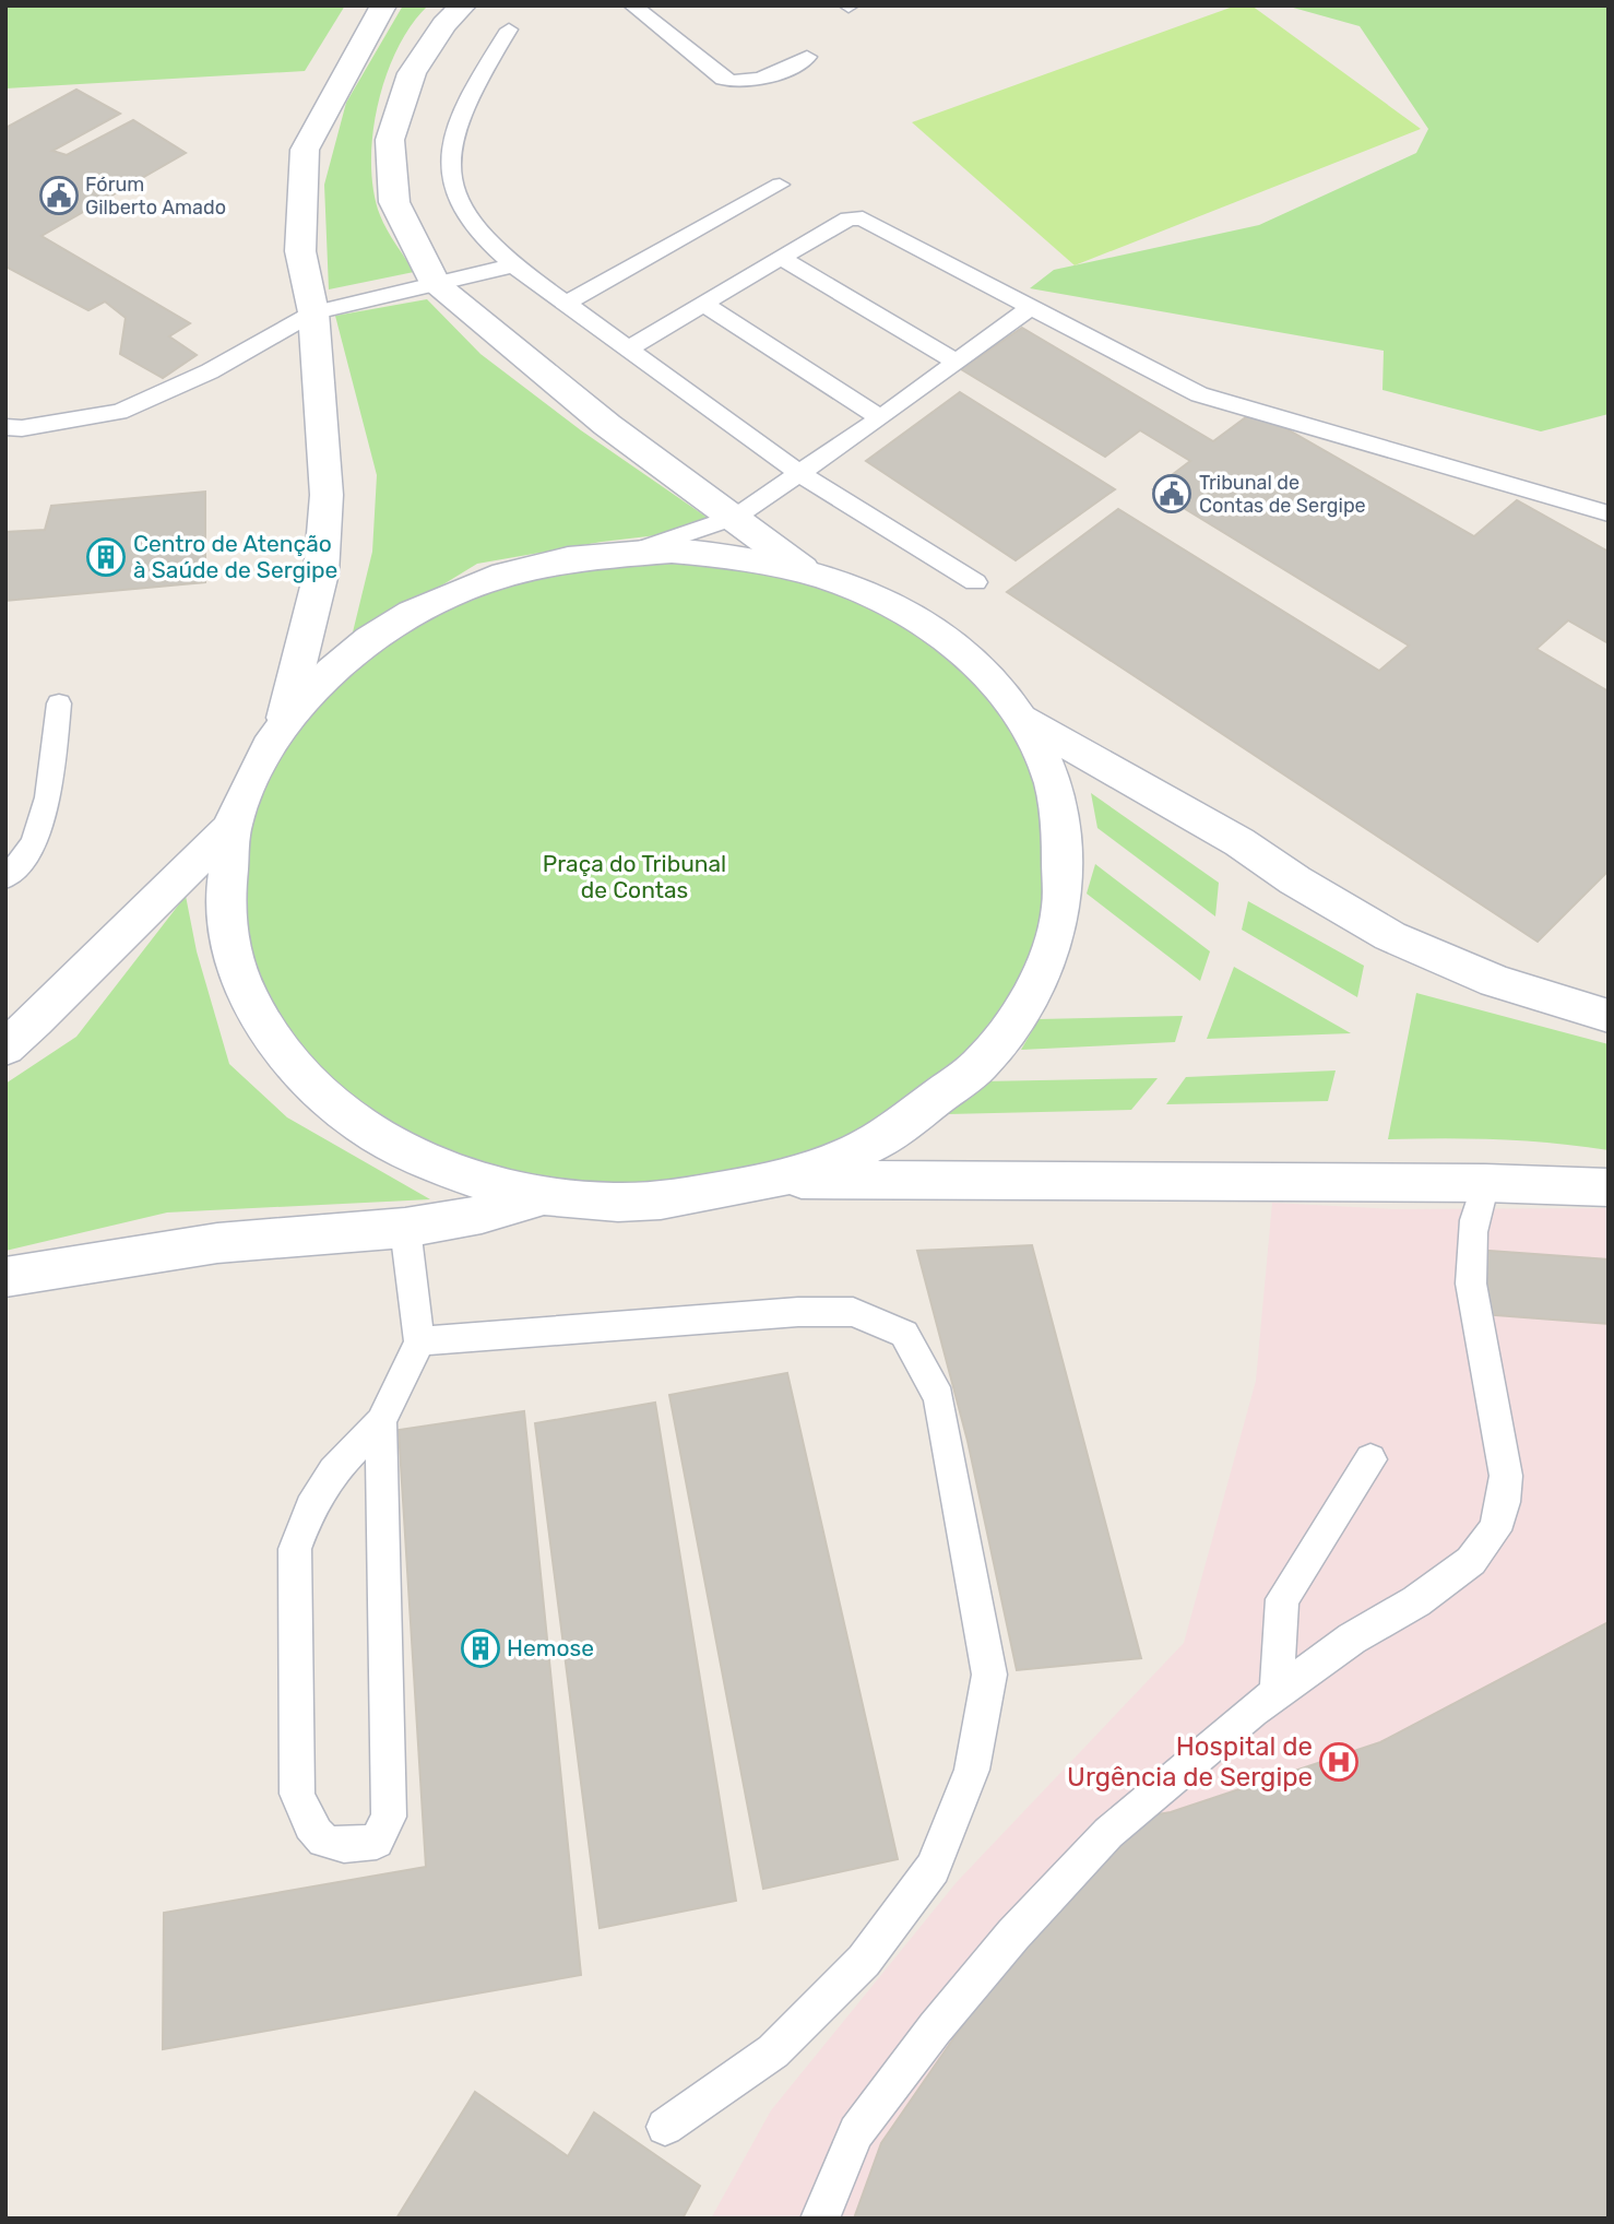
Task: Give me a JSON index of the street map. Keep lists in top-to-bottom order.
{
  "parks": ["Praça do Tribunal de Contas"],
  "places": {
    "public building": ["Fórum Gilberto Amado", "Tribunal de Contas de Sergipe"],
    "building": ["Centro de Atenção à Saúde de Sergipe", "Hemose"],
    "hospital": ["Hospital de Urgência de Sergipe"]
  }
}
